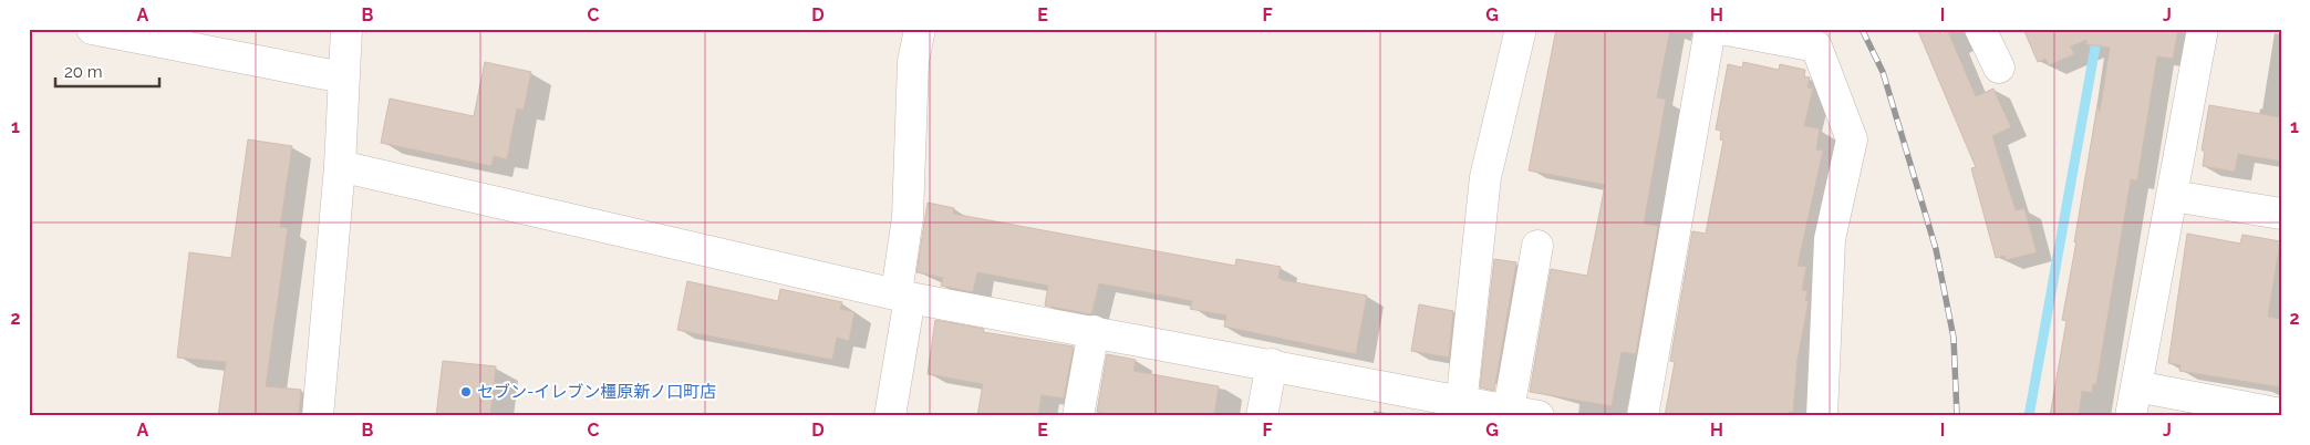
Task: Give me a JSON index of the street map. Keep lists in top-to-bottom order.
{
  "places": ["セブン-イレブン橿原新ノ口町店"],
  "scale_bar": "20 m",
  "grid": {
    "columns": [
      "A",
      "B",
      "C",
      "D",
      "E",
      "F",
      "G",
      "H",
      "I",
      "J"
    ],
    "rows": ["1", "2"]
  }
}
